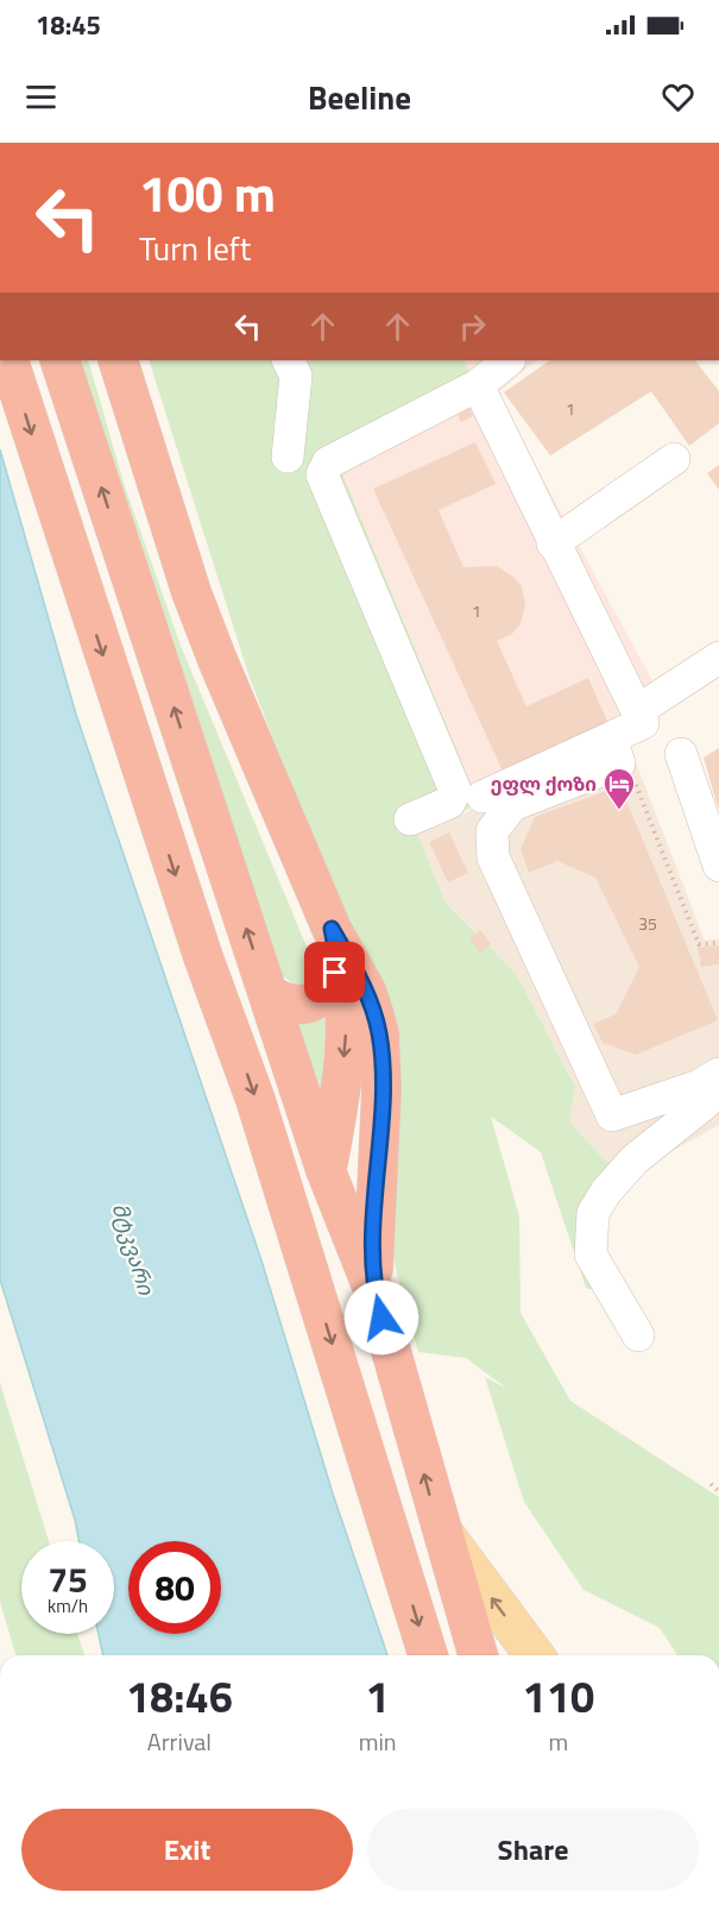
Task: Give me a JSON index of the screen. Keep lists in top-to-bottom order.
{
  "water": ["მტკვარი"],
  "places": {
    "hotel": ["ეფლ ქოზი"]
  },
  "house_numbers": ["1", "1", "35"],
  "page": {
    "status": "18:45",
    "header": "Beeline",
    "turn": ["100 m", "Turn left"],
    "speed": "75 km/h",
    "limit": "80",
    "eta": [
      "18:46",
      "Arrival",
      "1",
      "min",
      "110",
      "m"
    ],
    "buttons": ["Exit", "Share"]
  }
}
